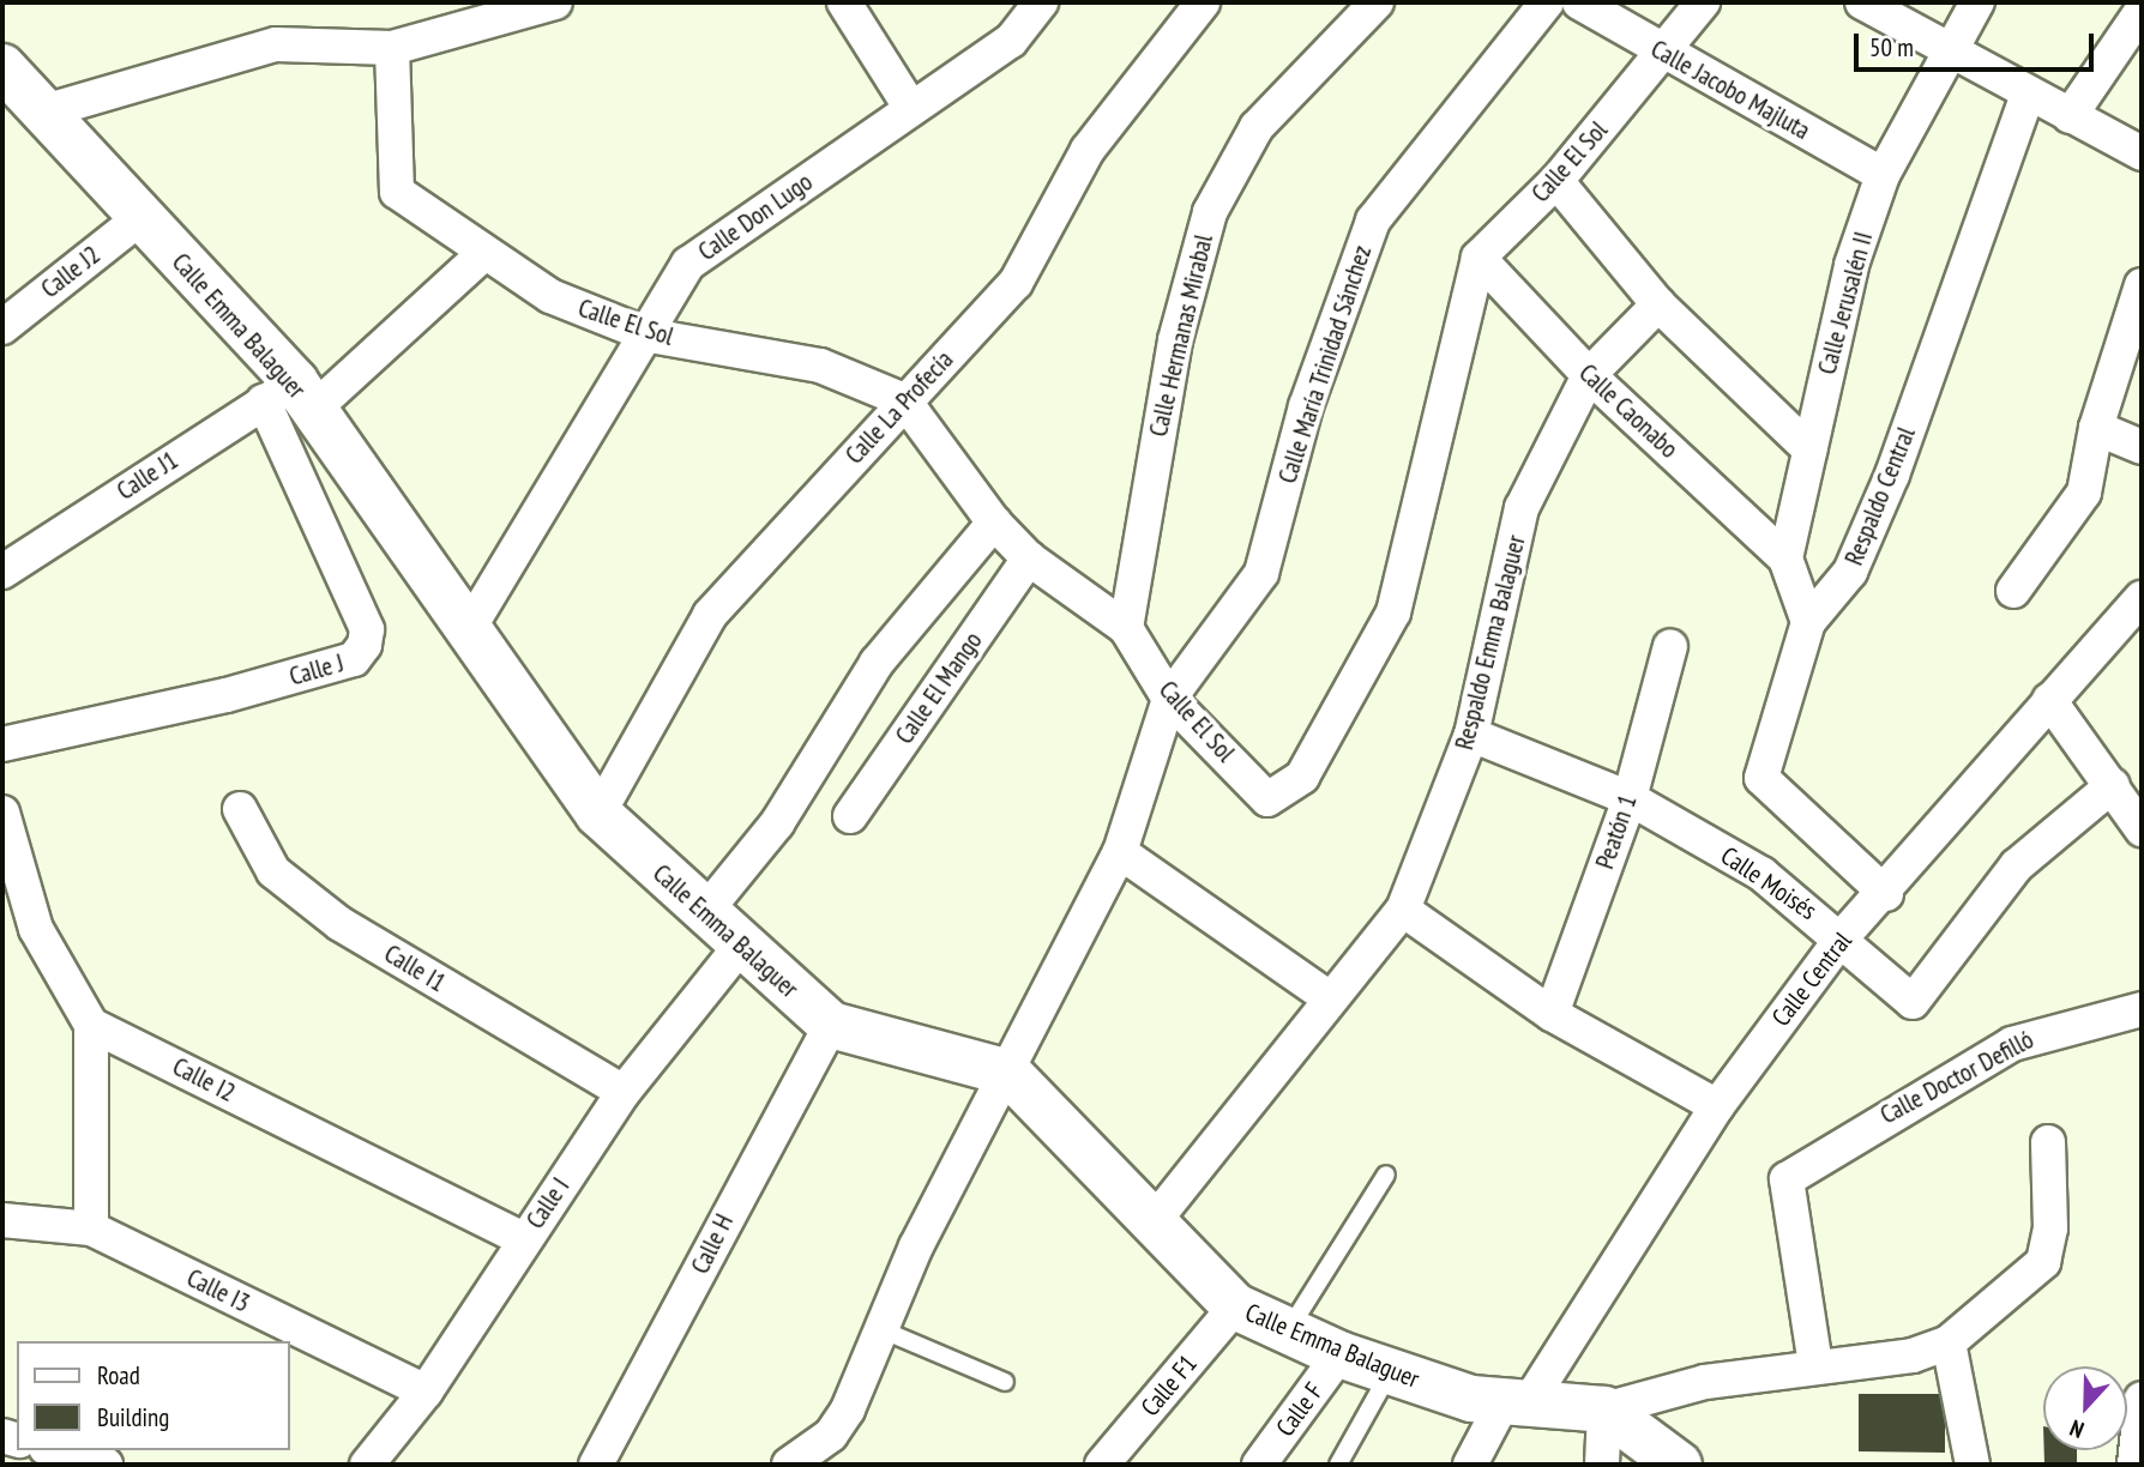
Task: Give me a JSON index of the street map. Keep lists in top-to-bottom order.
{
  "streets": {
    "street": [
      "Calle Jacobo Majluta",
      "Calle El Sol",
      "Calle Don Lugo",
      "Calle J2",
      "Calle Jerusalén II",
      "Calle Emma Balaguer",
      "Calle Hermanas Mirabal",
      "Calle María Trinidad Sánchez",
      "Calle La Profecía",
      "Calle Caonabo",
      "Calle J1",
      "Respaldo Central",
      "Respaldo Emma Balaguer",
      "Calle J",
      "Calle El Mango",
      "Peatón 1",
      "Calle Moisés",
      "Calle I1",
      "Calle Central",
      "Calle Doctor Defilló",
      "Calle I2",
      "Calle I",
      "Calle H",
      "Calle I3",
      "Calle F1",
      "Calle F"
    ]
  },
  "crossings": [
    ["Calle Jacobo Majluta", "Calle El Sol"],
    ["Calle Jacobo Majluta", "Calle Jerusalén II"],
    ["Calle El Sol", "Calle Don Lugo"],
    ["Calle El Sol", "Calle Hermanas Mirabal"],
    ["Calle El Sol", "Calle María Trinidad Sánchez"],
    ["Calle El Sol", "Calle La Profecía"],
    ["Calle El Sol", "Calle Caonabo"],
    ["Calle El Sol", "Calle J1"],
    ["Calle El Sol", "Calle El Mango"],
    ["Calle Don Lugo", "Calle Emma Balaguer"],
    ["Calle J2", "Calle Emma Balaguer"],
    ["Calle Jerusalén II", "Calle Caonabo"],
    ["Calle Emma Balaguer", "Calle María Trinidad Sánchez"],
    ["Calle Emma Balaguer", "Calle La Profecía"],
    ["Calle Emma Balaguer", "Calle J1"],
    ["Calle Emma Balaguer", "Respaldo Emma Balaguer"],
    ["Calle Emma Balaguer", "Calle J"],
    ["Calle Emma Balaguer", "Calle Central"],
    ["Calle Emma Balaguer", "Calle I"],
    ["Calle Emma Balaguer", "Calle H"],
    ["Calle Emma Balaguer", "Calle F1"],
    ["Calle Emma Balaguer", "Calle F"],
    ["Calle Caonabo", "Respaldo Emma Balaguer"],
    ["Calle J1", "Calle J"],
    ["Respaldo Central", "Calle Central"],
    ["Respaldo Emma Balaguer", "Calle Moisés"],
    ["Peatón 1", "Calle Moisés"],
    ["Calle Moisés", "Calle Central"],
    ["Calle I1", "Calle I"],
    ["Calle I2", "Calle I"],
    ["Calle I", "Calle I3"]
  ],
  "legend": ["Road", "Building"],
  "scale_bar": "50 m",
  "north": "bottom"
}
